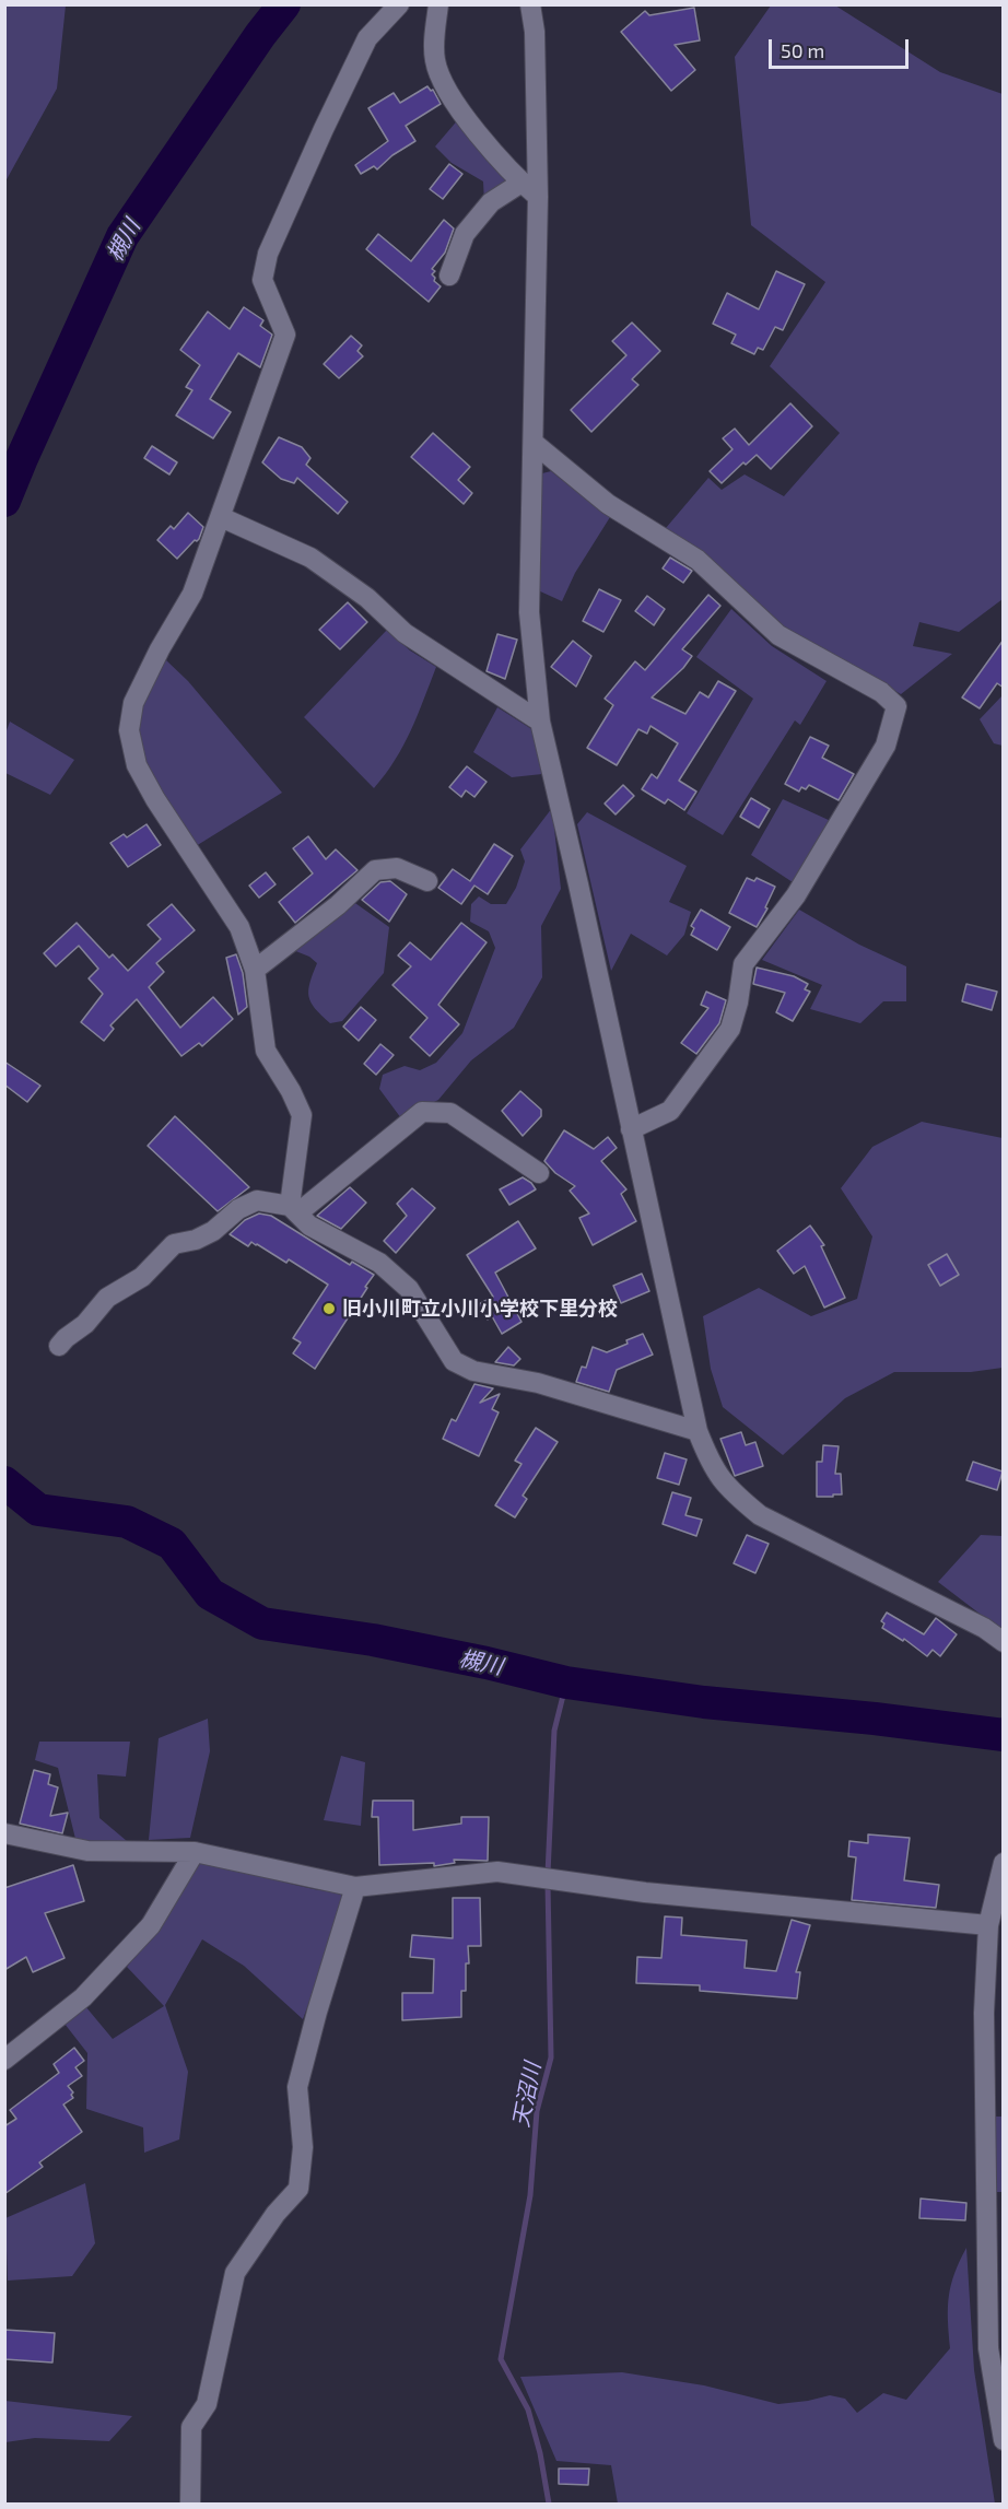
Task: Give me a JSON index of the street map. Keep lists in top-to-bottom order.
{
  "water": ["槻川", "天沼川"],
  "places": ["旧小川町立小川小学校下里分校"],
  "scale_bar": "50 m"
}
